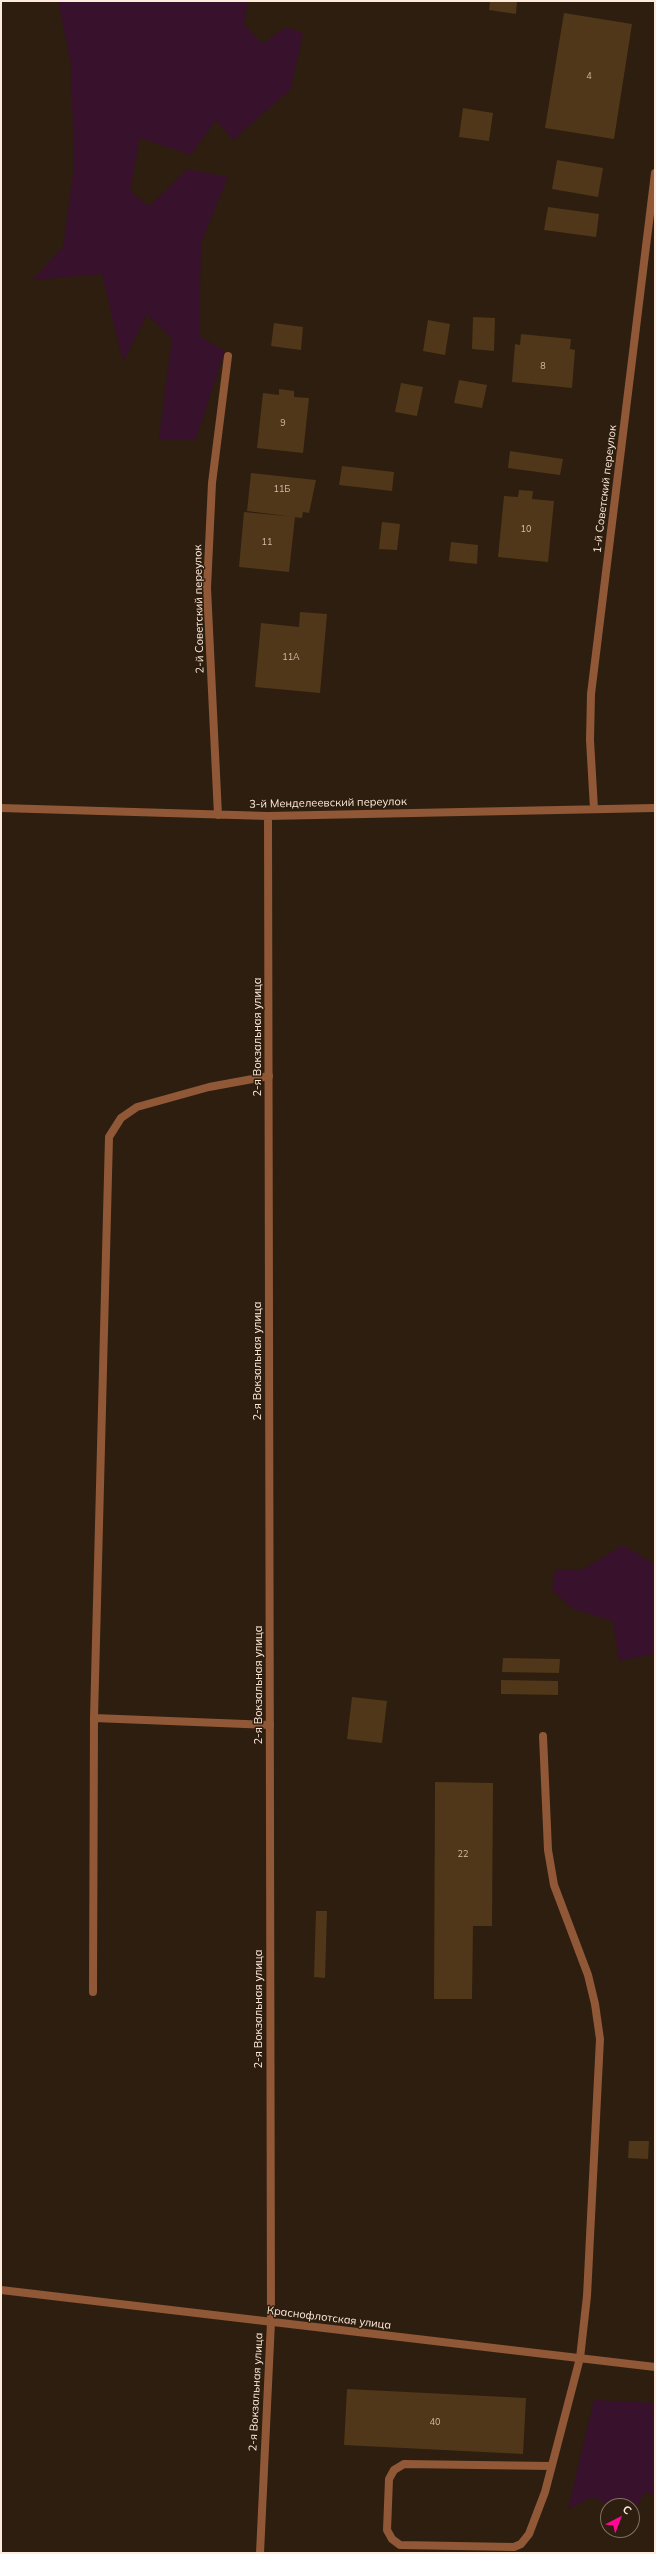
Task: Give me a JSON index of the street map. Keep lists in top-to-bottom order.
{
  "streets": {
    "street": [
      "1-й Советский переулок",
      "2-й Советский переулок",
      "3-й Менделеевский переулок",
      "2-я Вокзальная улица",
      "Краснофлотская улица"
    ]
  },
  "crossings": [
    ["1-й Советский переулок", "3-й Менделеевский переулок"],
    ["2-й Советский переулок", "3-й Менделеевский переулок"],
    ["3-й Менделеевский переулок", "2-я Вокзальная улица"],
    ["2-я Вокзальная улица", "Краснофлотская улица"]
  ],
  "house_numbers": [
    "4",
    "8",
    "9",
    "11Б",
    "10",
    "11",
    "11А",
    "22",
    "40"
  ],
  "north": "top right"
}
